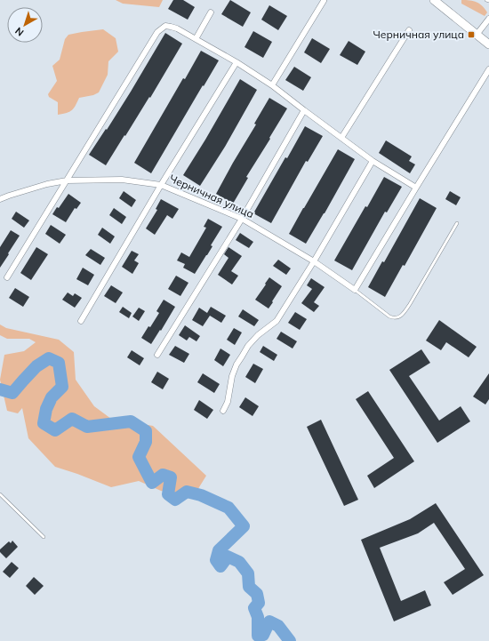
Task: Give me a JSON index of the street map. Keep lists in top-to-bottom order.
{
  "streets": {
    "street": ["Черничная улица"]
  },
  "places": {
    "transit": ["Черничная улица"]
  },
  "north": "bottom left"
}
